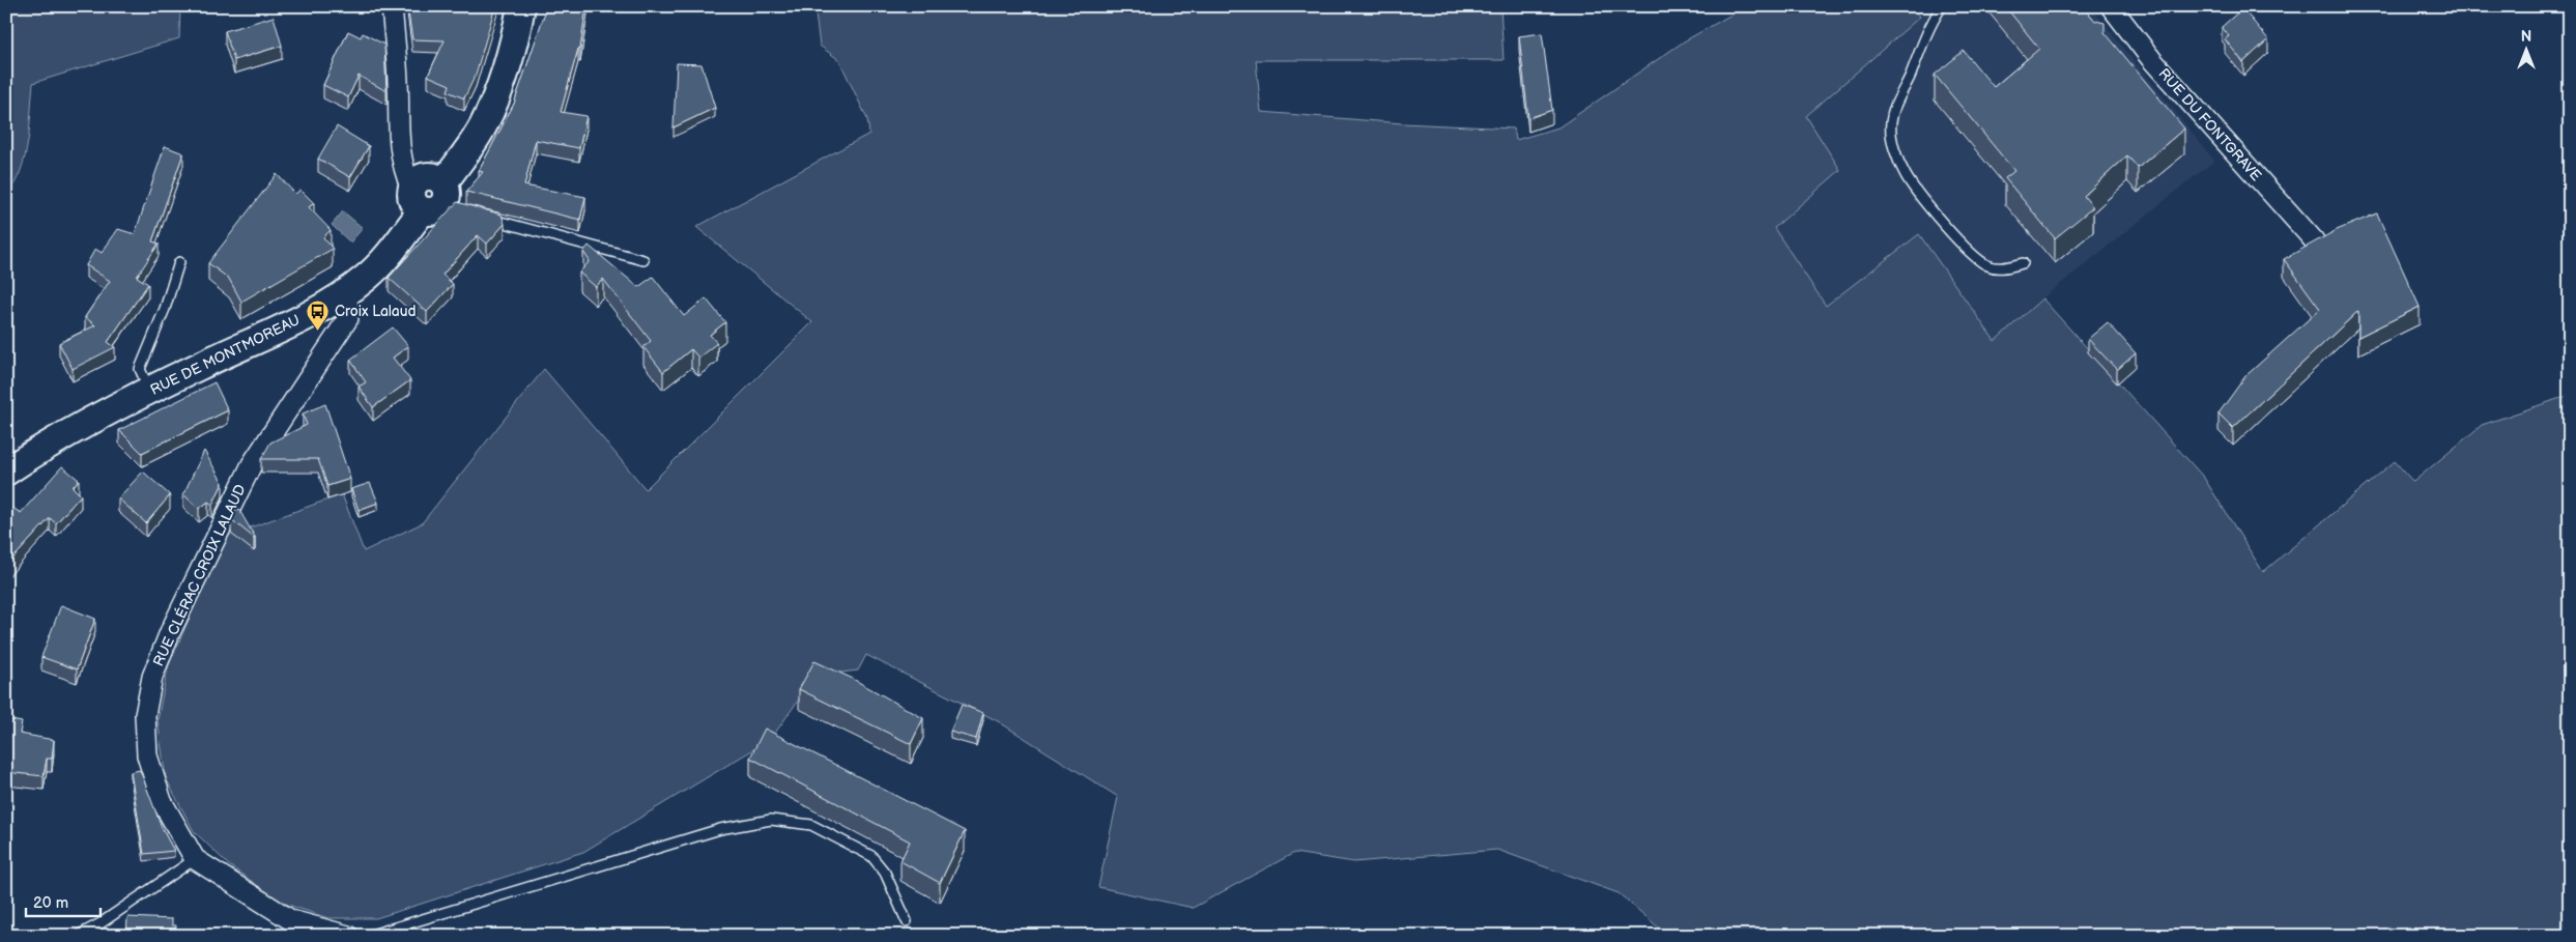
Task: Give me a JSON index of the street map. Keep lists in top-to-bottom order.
{
  "streets": {
    "main road": ["RUE DE MONTMOREAU"],
    "street": ["RUE DU FONTGRAVE", "RUE CLÉRAC CROIX LALAUD"]
  },
  "crossings": [
    ["RUE DE MONTMOREAU", "RUE CLÉRAC CROIX LALAUD"]
  ],
  "places": {
    "bus stop": ["Croix Lalaud"]
  },
  "scale_bar": "20 m",
  "north": "top"
}
